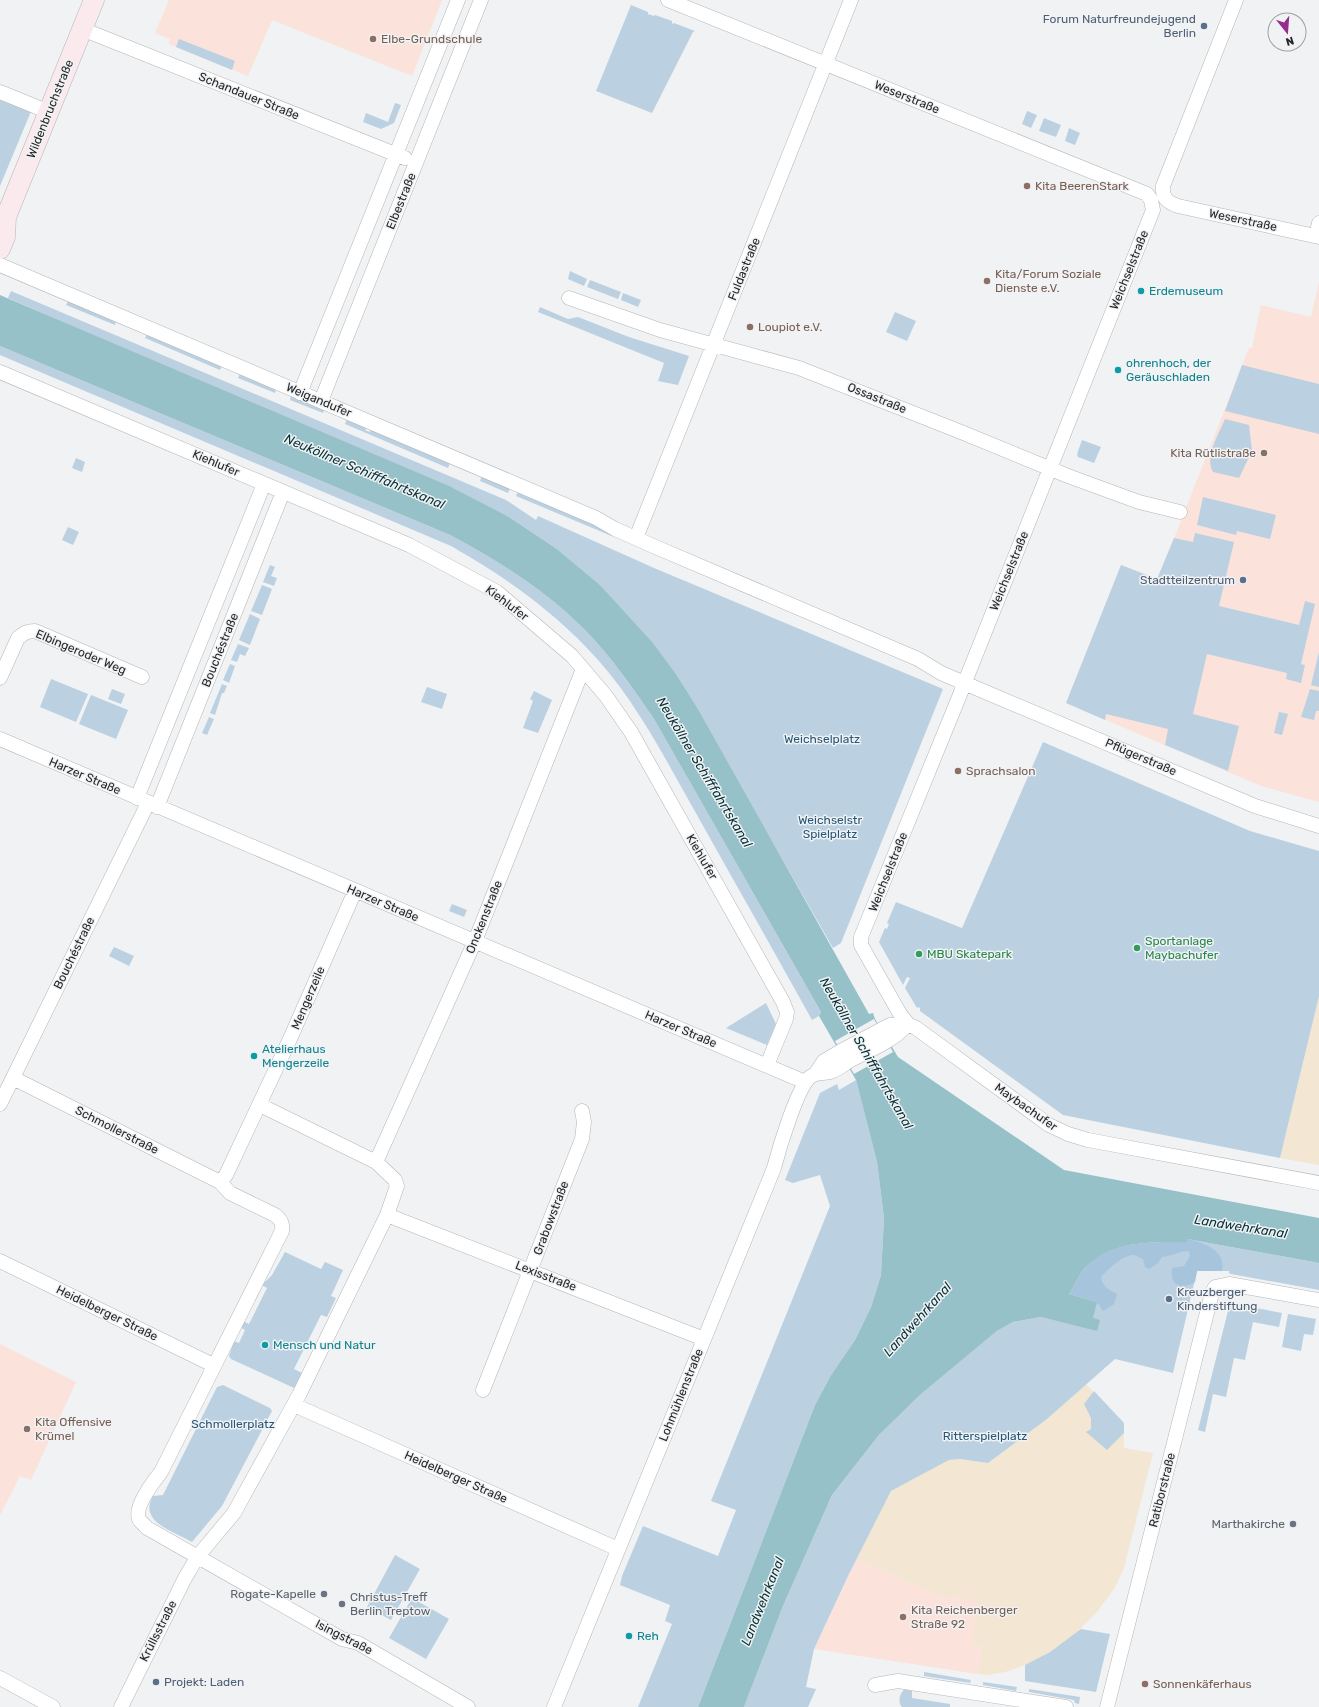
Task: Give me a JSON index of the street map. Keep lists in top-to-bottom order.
{
  "streets": {
    "street": [
      "Schandauer Straße",
      "Weserstraße",
      "Wildenbruchstraße",
      "Elbestraße",
      "Fuldastraße",
      "Weichselstraße",
      "Ossastraße",
      "Weigandufer",
      "Kiehlufer",
      "Bouchéstraße",
      "Elbingeroder Weg",
      "Pflügerstraße",
      "Harzer Straße",
      "Onckenstraße",
      "Mengerzeile",
      "Maybachufer",
      "Schmollerstraße",
      "Grabowstraße",
      "Lexisstraße",
      "Heidelberger Straße",
      "Lohmühlenstraße",
      "Ratiborstraße",
      "Krüllsstraße",
      "Isingstraße"
    ]
  },
  "crossings": [
    ["Schandauer Straße", "Wildenbruchstraße"],
    ["Schandauer Straße", "Elbestraße"],
    ["Weserstraße", "Fuldastraße"],
    ["Weserstraße", "Weichselstraße"],
    ["Elbestraße", "Weigandufer"],
    ["Fuldastraße", "Ossastraße"],
    ["Fuldastraße", "Weigandufer"],
    ["Weichselstraße", "Ossastraße"],
    ["Weichselstraße", "Pflügerstraße"],
    ["Weichselstraße", "Maybachufer"],
    ["Kiehlufer", "Bouchéstraße"],
    ["Kiehlufer", "Harzer Straße"],
    ["Kiehlufer", "Onckenstraße"],
    ["Bouchéstraße", "Harzer Straße"],
    ["Bouchéstraße", "Schmollerstraße"],
    ["Harzer Straße", "Onckenstraße"],
    ["Harzer Straße", "Mengerzeile"],
    ["Harzer Straße", "Lohmühlenstraße"],
    ["Maybachufer", "Lohmühlenstraße"],
    ["Grabowstraße", "Lexisstraße"],
    ["Lexisstraße", "Lohmühlenstraße"],
    ["Heidelberger Straße", "Lohmühlenstraße"],
    ["Krüllsstraße", "Isingstraße"]
  ],
  "water": ["Neuköllner Schifffahrtskanal", "Landwehrkanal"],
  "parks": [
    "Weichselplatz",
    "Weichselstr Spielplatz",
    "Schmollerplatz",
    "Ritterspielplatz"
  ],
  "places": [
    "Forum Naturfreundejugend Berlin",
    "Elbe-Grundschule",
    "Kita BeerenStark",
    "Kita/Forum Soziale Dienste e.V.",
    "Erdemuseum",
    "Loupiot e.V.",
    "ohrenhoch, der Geräuschladen",
    "Kita Rütlistraße",
    "Stadtteilzentrum",
    "Sprachsalon",
    "Sportanlage Maybachufer",
    "MBU Skatepark",
    "Atelierhaus Mengerzeile",
    "Kreuzberger Kinderstiftung",
    "Mensch und Natur",
    "Kita Offensive Krümel",
    "Marthakirche",
    "Rogate-Kapelle",
    "Christus-Treff Berlin Treptow",
    "Kita Reichenberger Straße 92",
    "Reh",
    "Projekt: Laden",
    "Sonnenkäferhaus"
  ],
  "north": "bottom"
}
